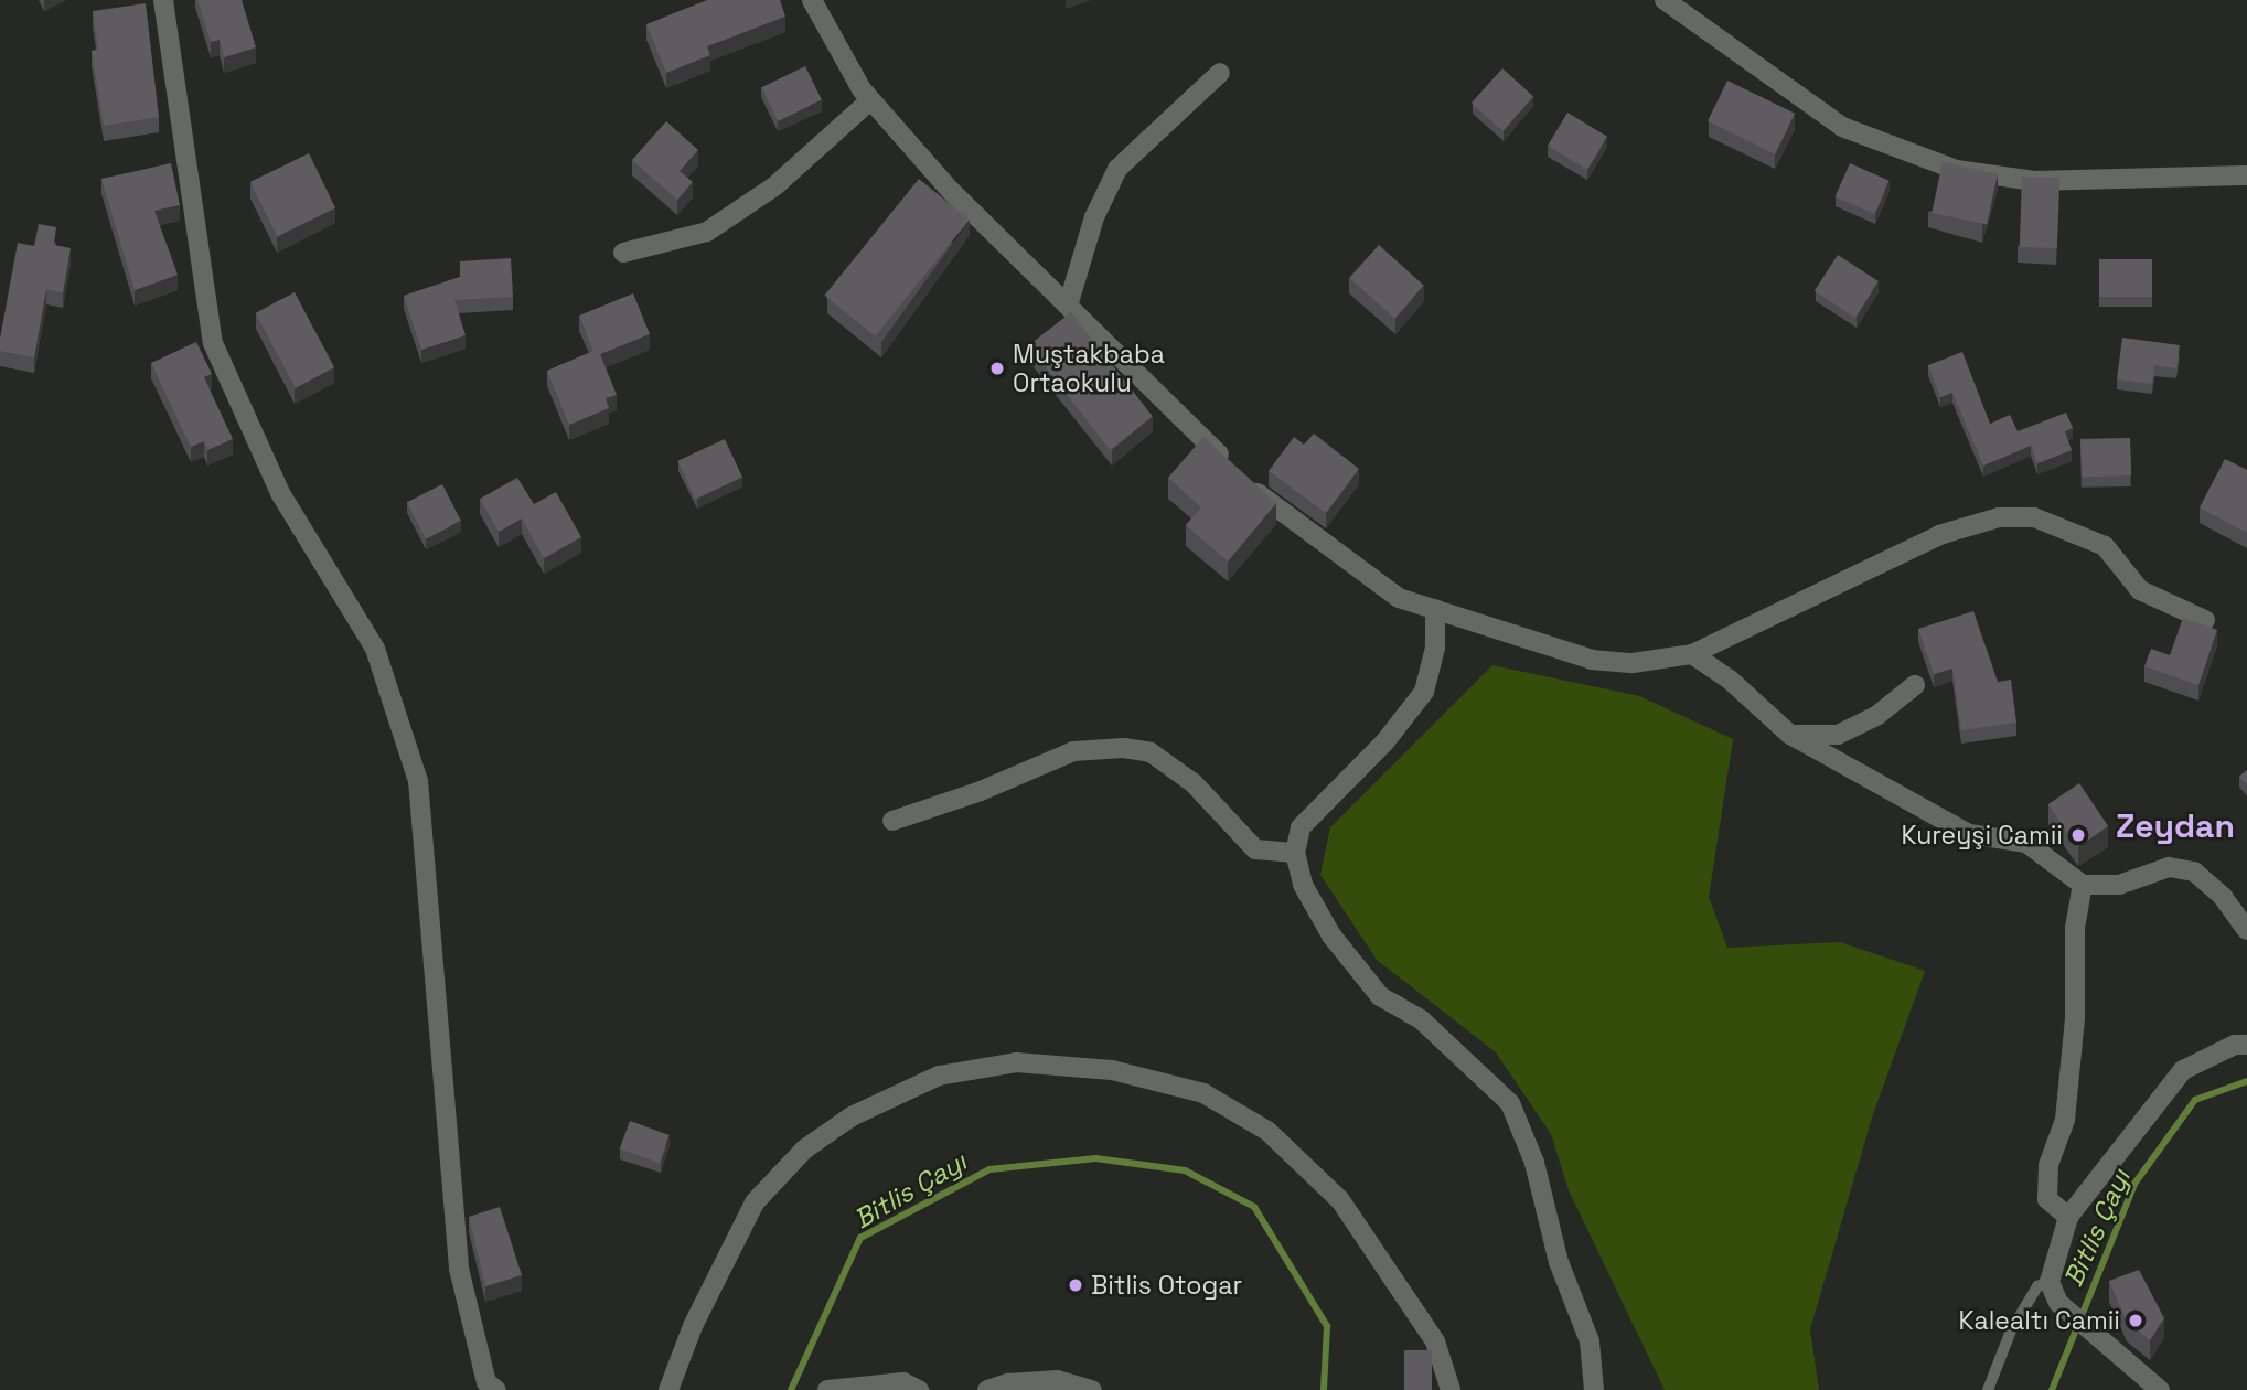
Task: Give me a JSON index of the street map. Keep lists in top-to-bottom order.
{
  "districts": ["Zeydan"],
  "water": ["Bitlis Çayı"],
  "places": [
    "Muştakbaba Ortaokulu",
    "Kureyşi Camii",
    "Bitlis Otogar",
    "Kalealtı Camii"
  ]
}
